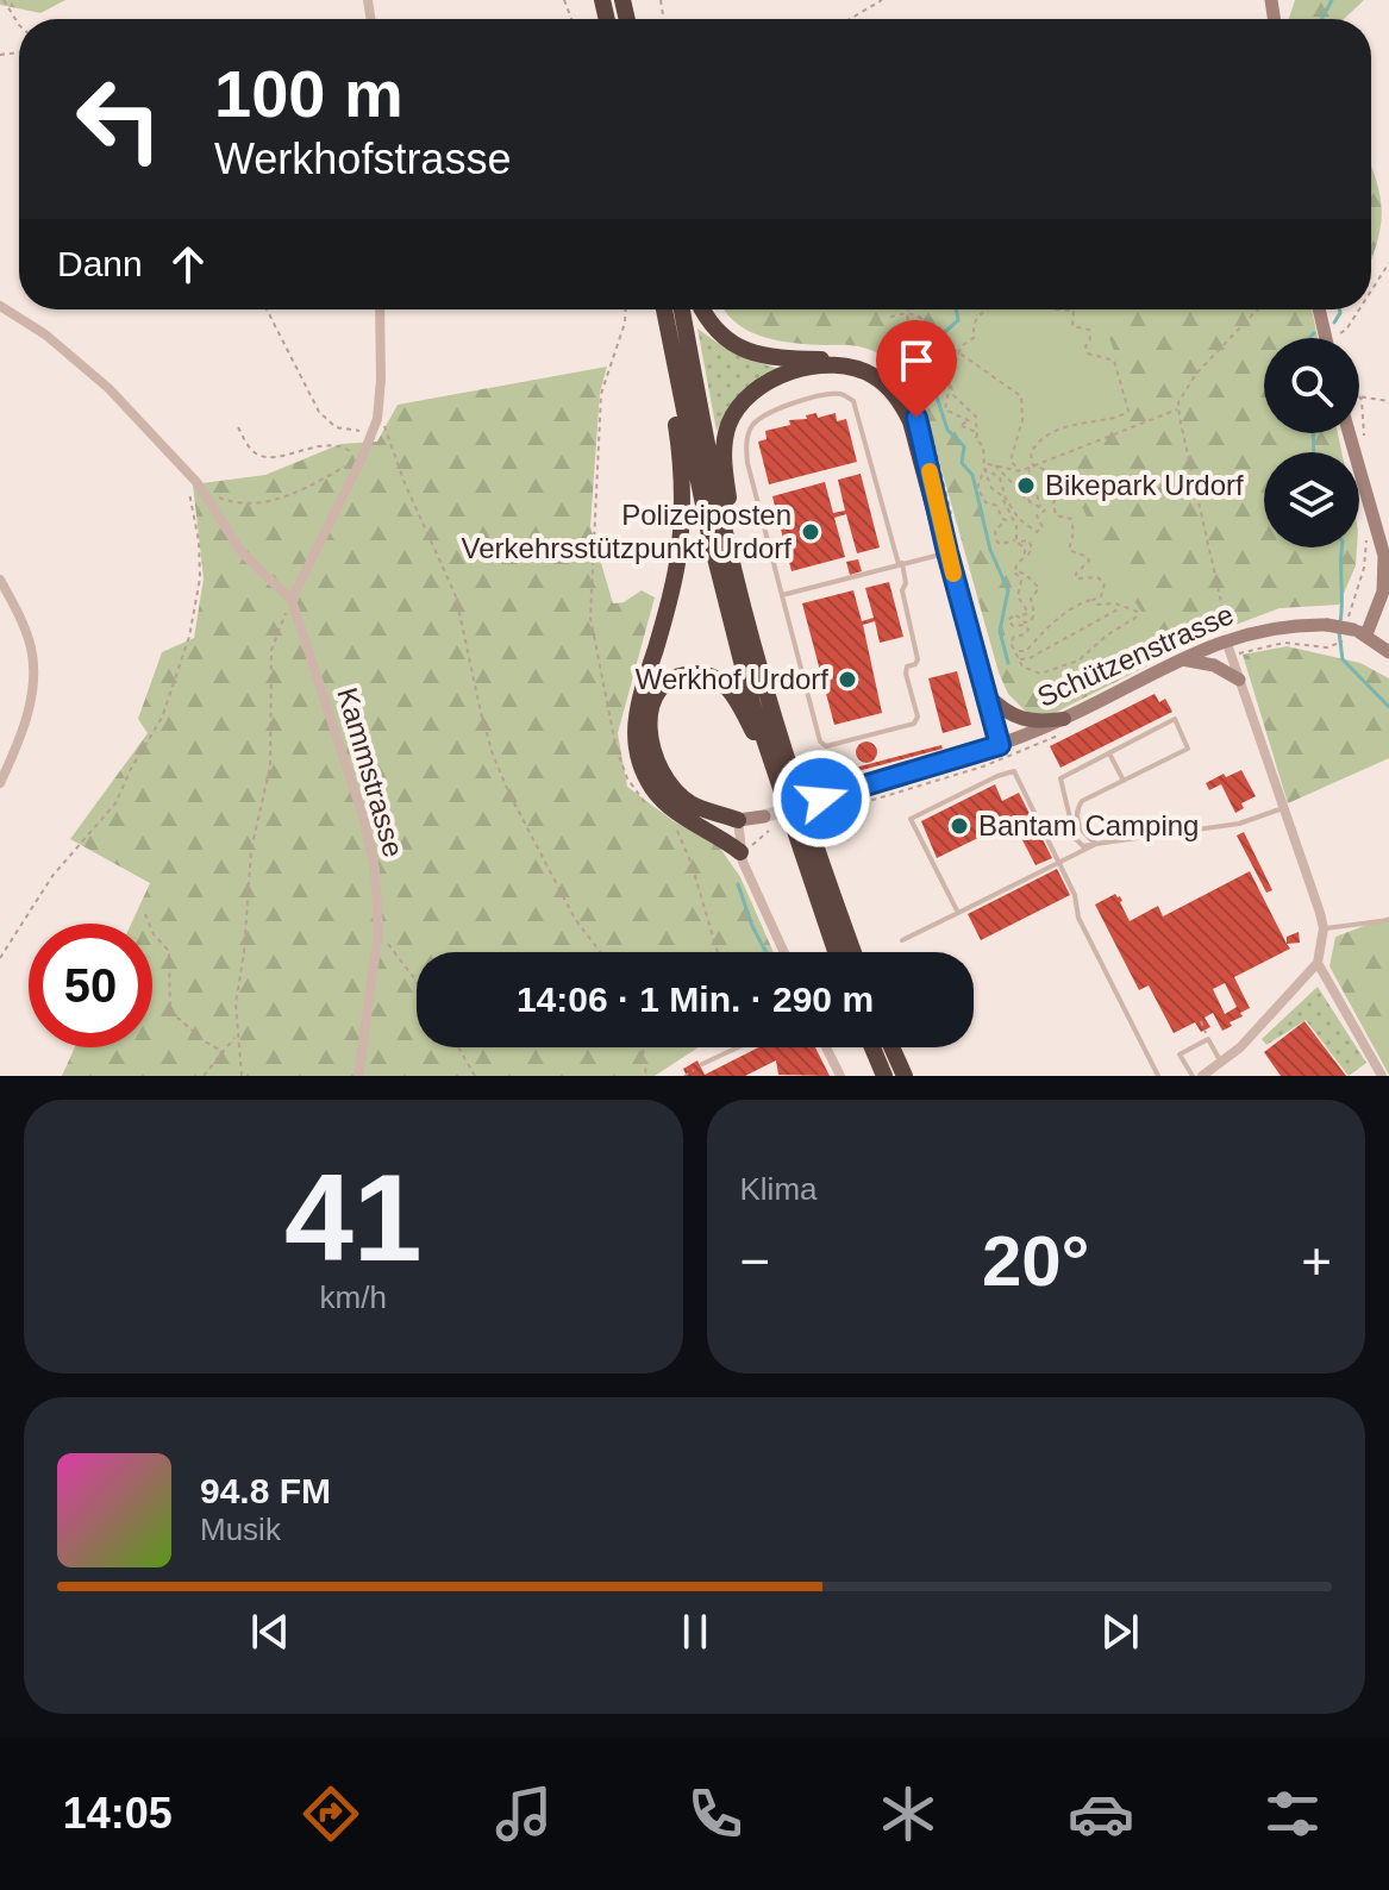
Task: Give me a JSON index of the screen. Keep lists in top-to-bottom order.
{
  "streets": {
    "main road": ["Schützenstrasse"],
    "street": ["Kammstrasse"]
  },
  "places": [
    "Bikepark Urdorf",
    "Polizeiposten Verkehrsstützpunkt Urdorf",
    "Werkhof Urdorf",
    "Bantam Camping"
  ],
  "page": {
    "turn": ["100 m", "Werkhofstrasse"],
    "then": "Dann",
    "limit": "50",
    "trip": "14:06 · 1 Min. · 290 m",
    "tile": [
      ["41", "km/h"],
      "Klima"
    ],
    "heat": ["−", "20°", "+"],
    "song": ["94.8 FM", "Musik"],
    "tabs": "14:05"
  }
}
